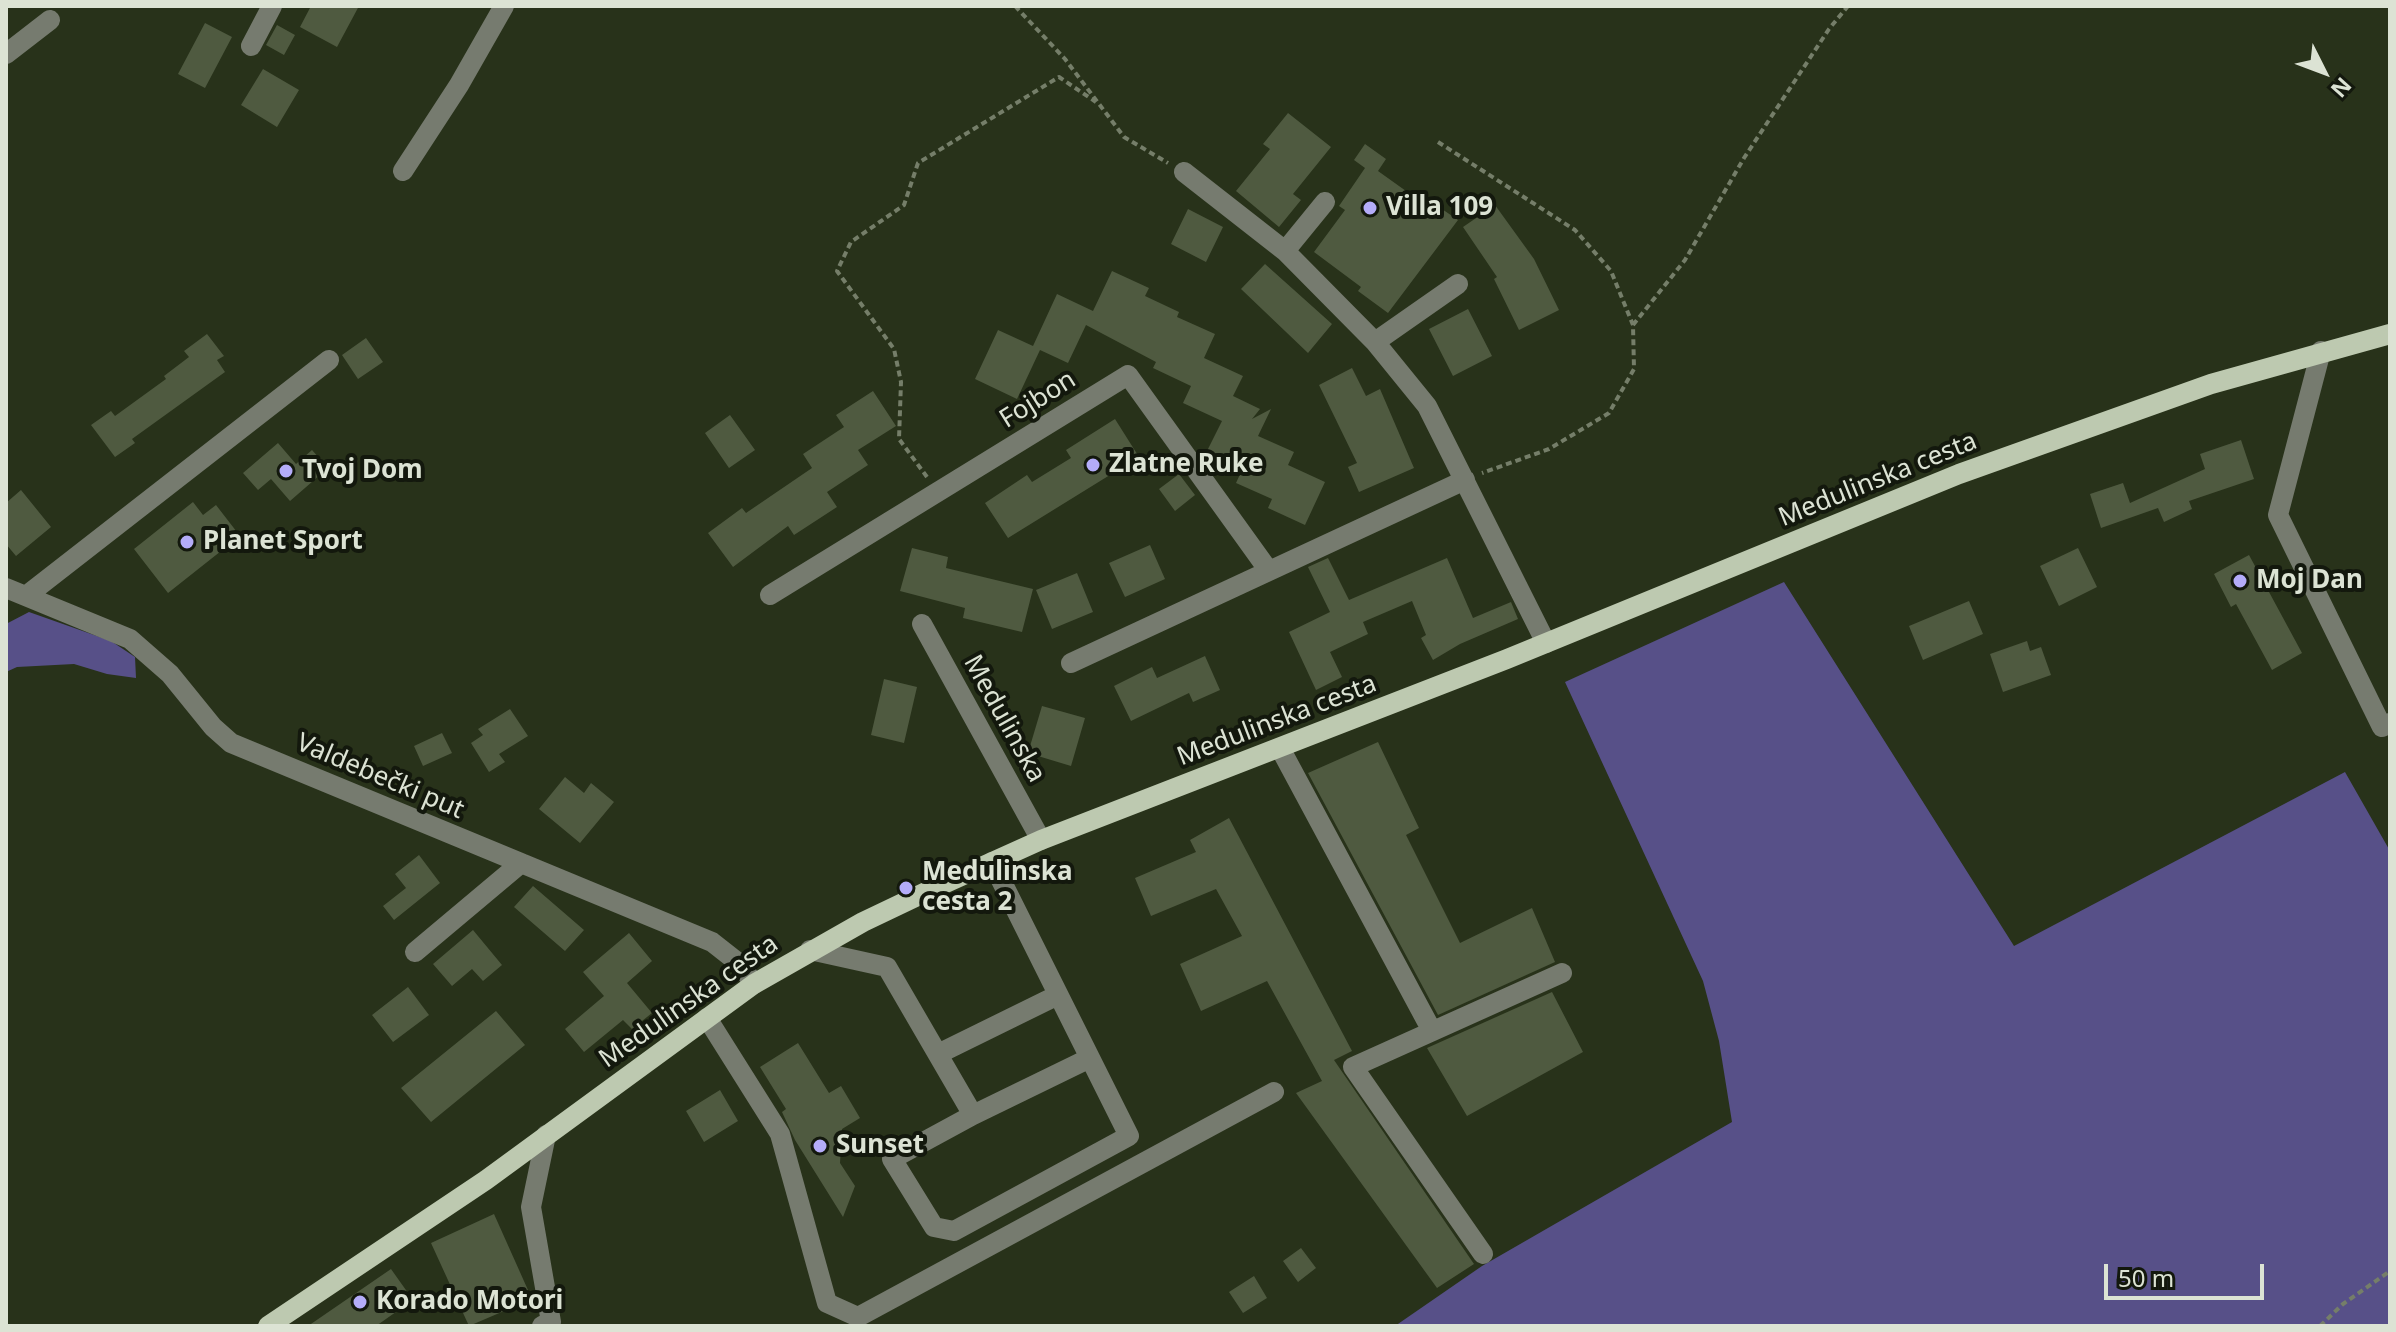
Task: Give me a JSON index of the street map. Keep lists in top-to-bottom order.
{
  "streets": {
    "main road": ["Medulinska cesta"],
    "street": ["Fojbon", "Medulinska", "Valdebečki put"]
  },
  "crossings": [
    ["Medulinska cesta", "Medulinska"],
    ["Medulinska cesta", "Valdebečki put"]
  ],
  "places": [
    "Villa 109",
    "Zlatne Ruke",
    "Tvoj Dom",
    "Planet Sport",
    "Moj Dan",
    "Medulinska cesta 2",
    "Sunset",
    "Korado Motori"
  ],
  "scale_bar": "50 m",
  "north": "bottom right"
}
